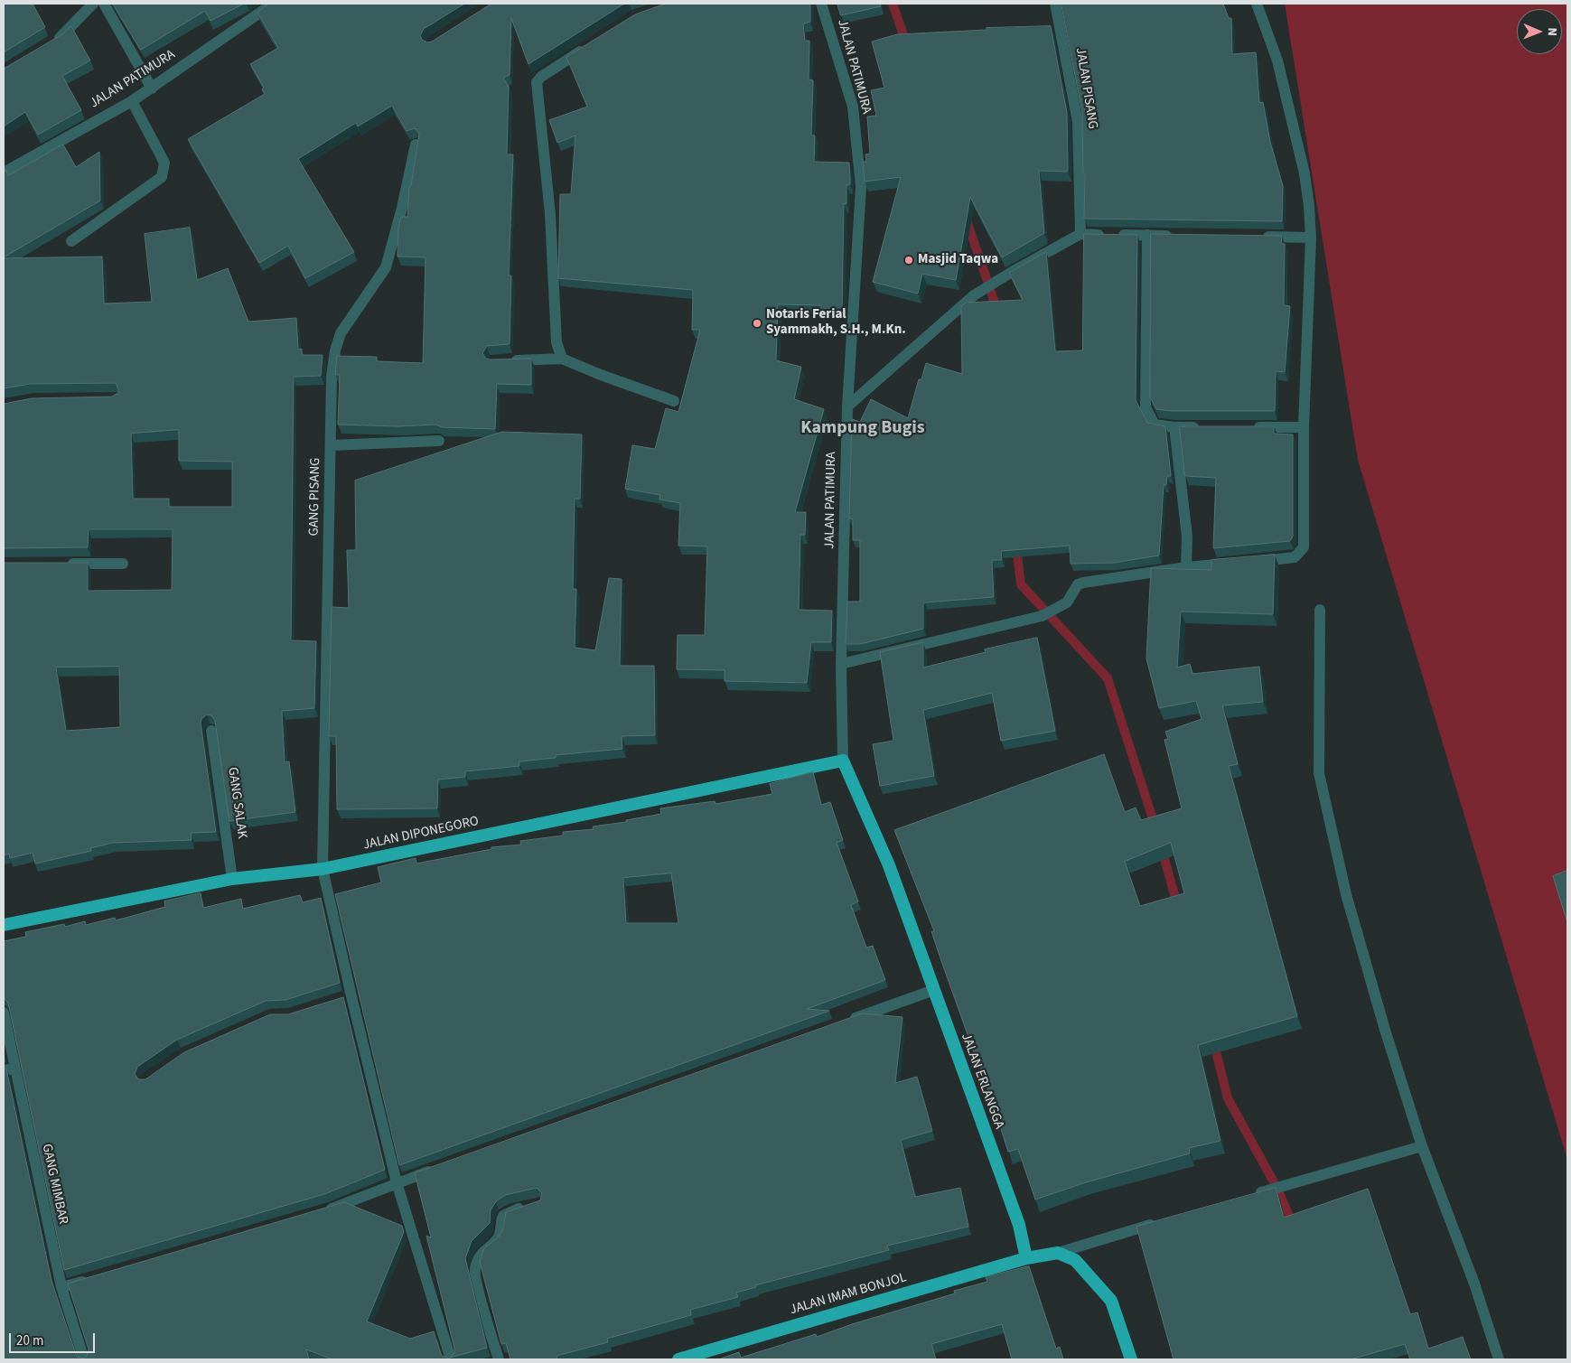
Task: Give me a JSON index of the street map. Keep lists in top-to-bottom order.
{
  "streets": {
    "highway": ["JALAN DIPONEGORO", "JALAN ERLANGGA", "JALAN IMAM BONJOL"],
    "street": [
      "JALAN PATIMURA",
      "JALAN PISANG",
      "GANG PISANG",
      "GANG SALAK",
      "GANG MIMBAR"
    ]
  },
  "crossings": [
    ["JALAN PATIMURA", "JALAN DIPONEGORO"],
    ["JALAN PATIMURA", "JALAN ERLANGGA"],
    ["GANG PISANG", "JALAN DIPONEGORO"],
    ["GANG SALAK", "JALAN DIPONEGORO"],
    ["JALAN DIPONEGORO", "JALAN ERLANGGA"],
    ["JALAN ERLANGGA", "JALAN IMAM BONJOL"]
  ],
  "districts": ["Kampung Bugis"],
  "places": ["Masjid Taqwa", "Notaris Ferial Syammakh, S.H., M.Kn."],
  "scale_bar": "20 m",
  "north": "right"
}
